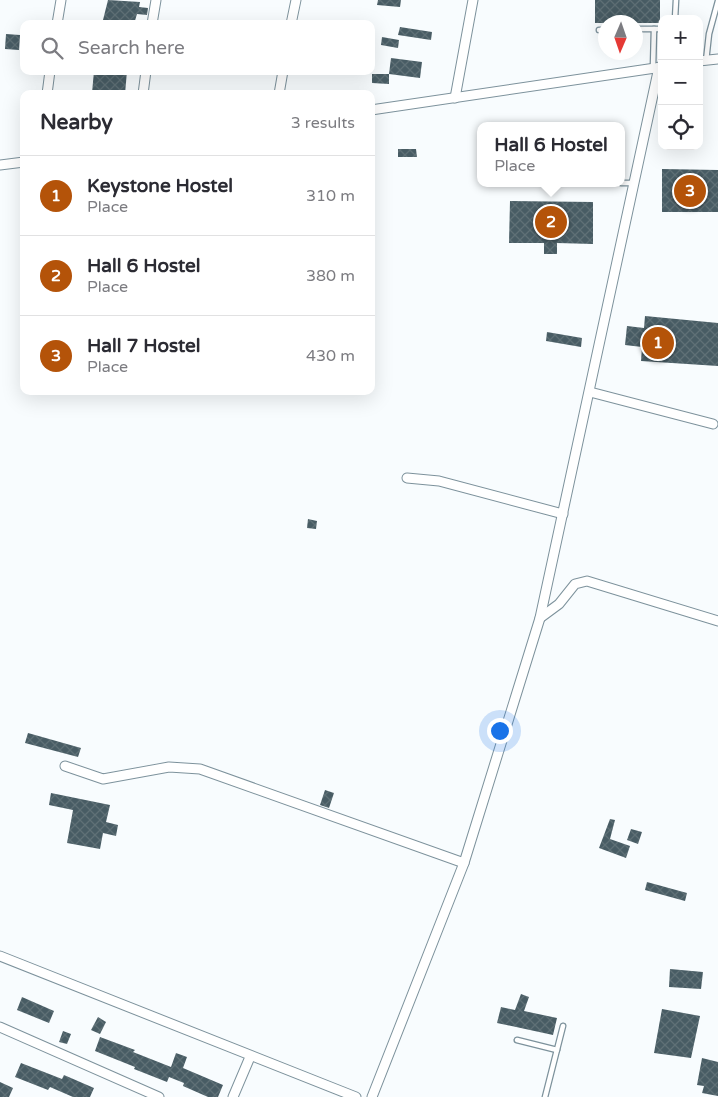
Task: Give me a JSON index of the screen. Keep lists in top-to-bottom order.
{
  "north": "bottom",
  "page": {
    "map_buttons": ["+", "−"],
    "search": "Search here",
    "heading": ["Nearby", "3 results"],
    "popup": ["Hall 6 Hostel", "Place"],
    "list": [
      {
        "mark": "1",
        "name": "Keystone Hostel",
        "note": "Place",
        "value": "310 m"
      },
      {
        "mark": "2",
        "name": "Hall 6 Hostel",
        "note": "Place",
        "value": "380 m"
      },
      {
        "mark": "3",
        "name": "Hall 7 Hostel",
        "note": "Place",
        "value": "430 m"
      }
    ],
    "pins": ["3", "2", "1"]
  }
}
